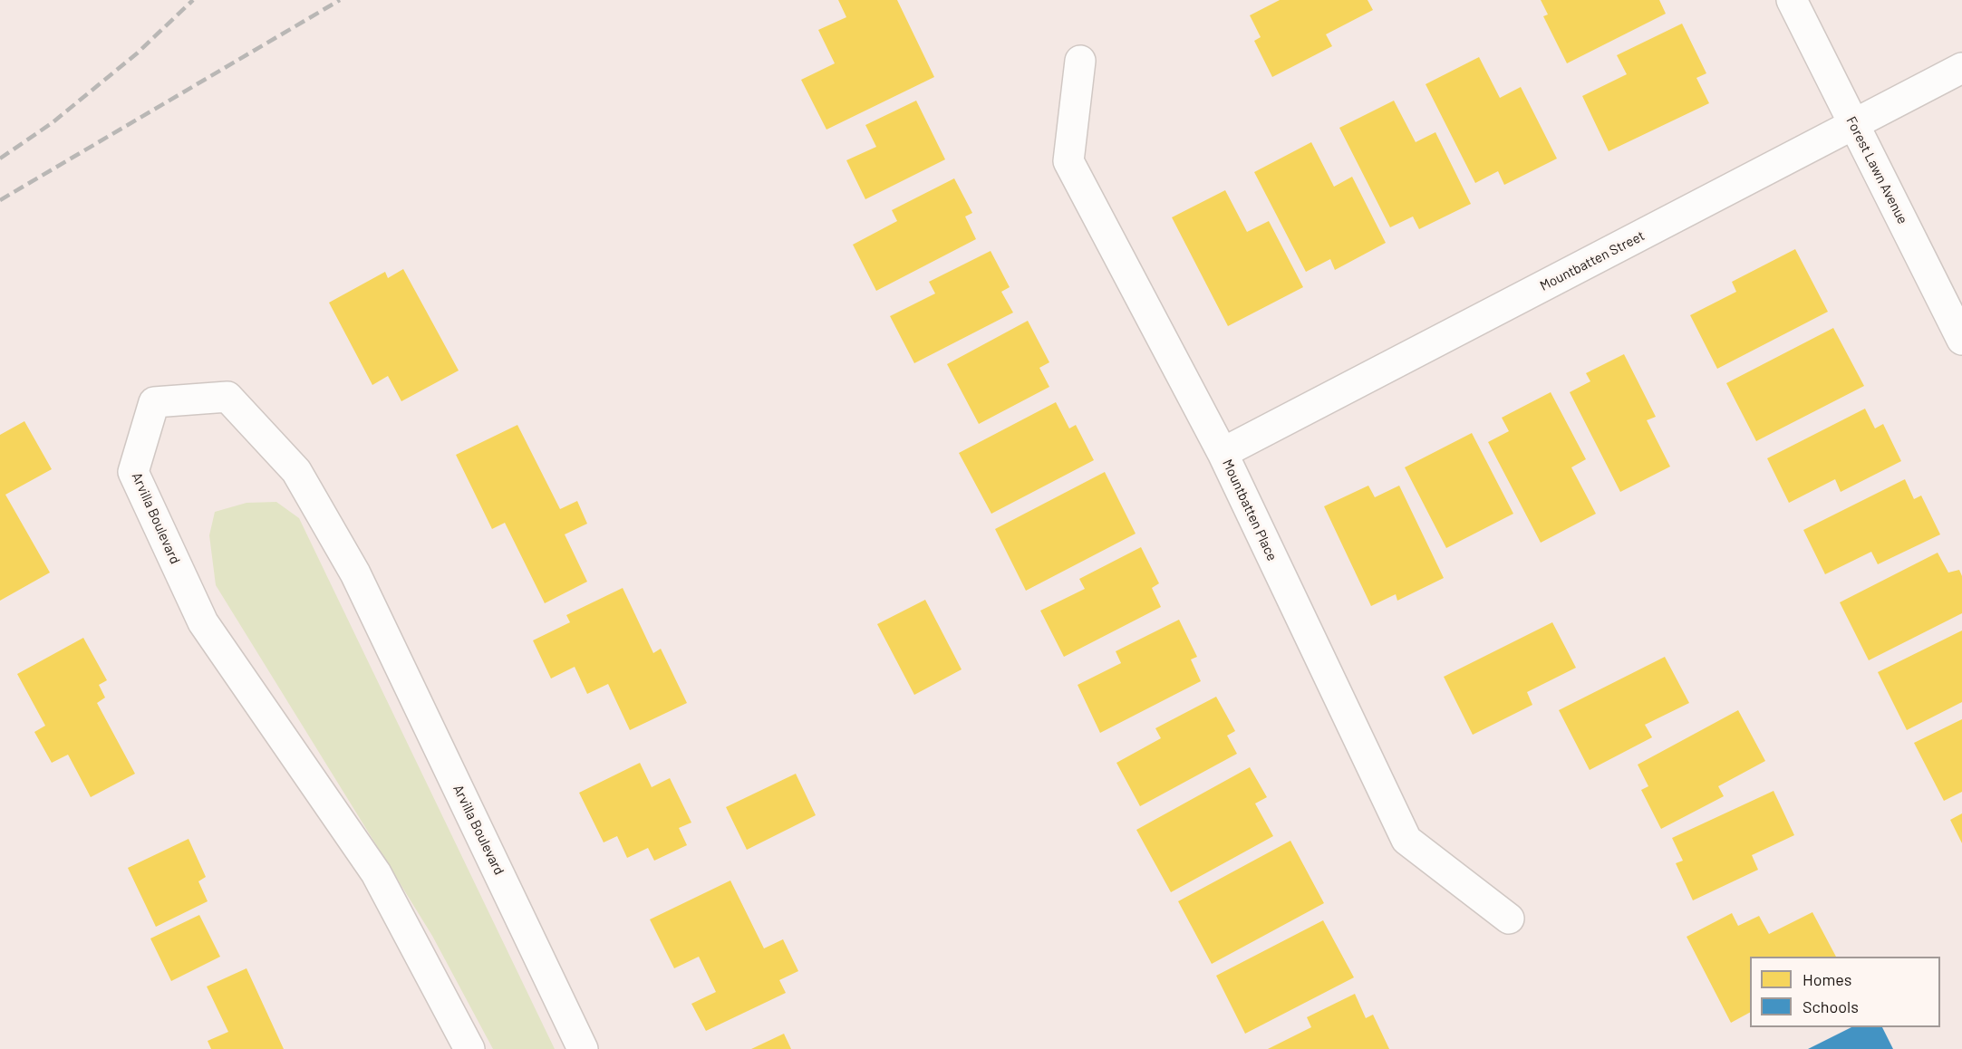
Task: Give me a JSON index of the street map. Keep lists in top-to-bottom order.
{
  "streets": {
    "street": [
      "Forest Lawn Avenue",
      "Mountbatten Street",
      "Mountbatten Place",
      "Arvilla Boulevard"
    ]
  },
  "crossings": [
    ["Forest Lawn Avenue", "Mountbatten Street"],
    ["Mountbatten Street", "Mountbatten Place"]
  ],
  "legend": ["Homes", "Schools"]
}
